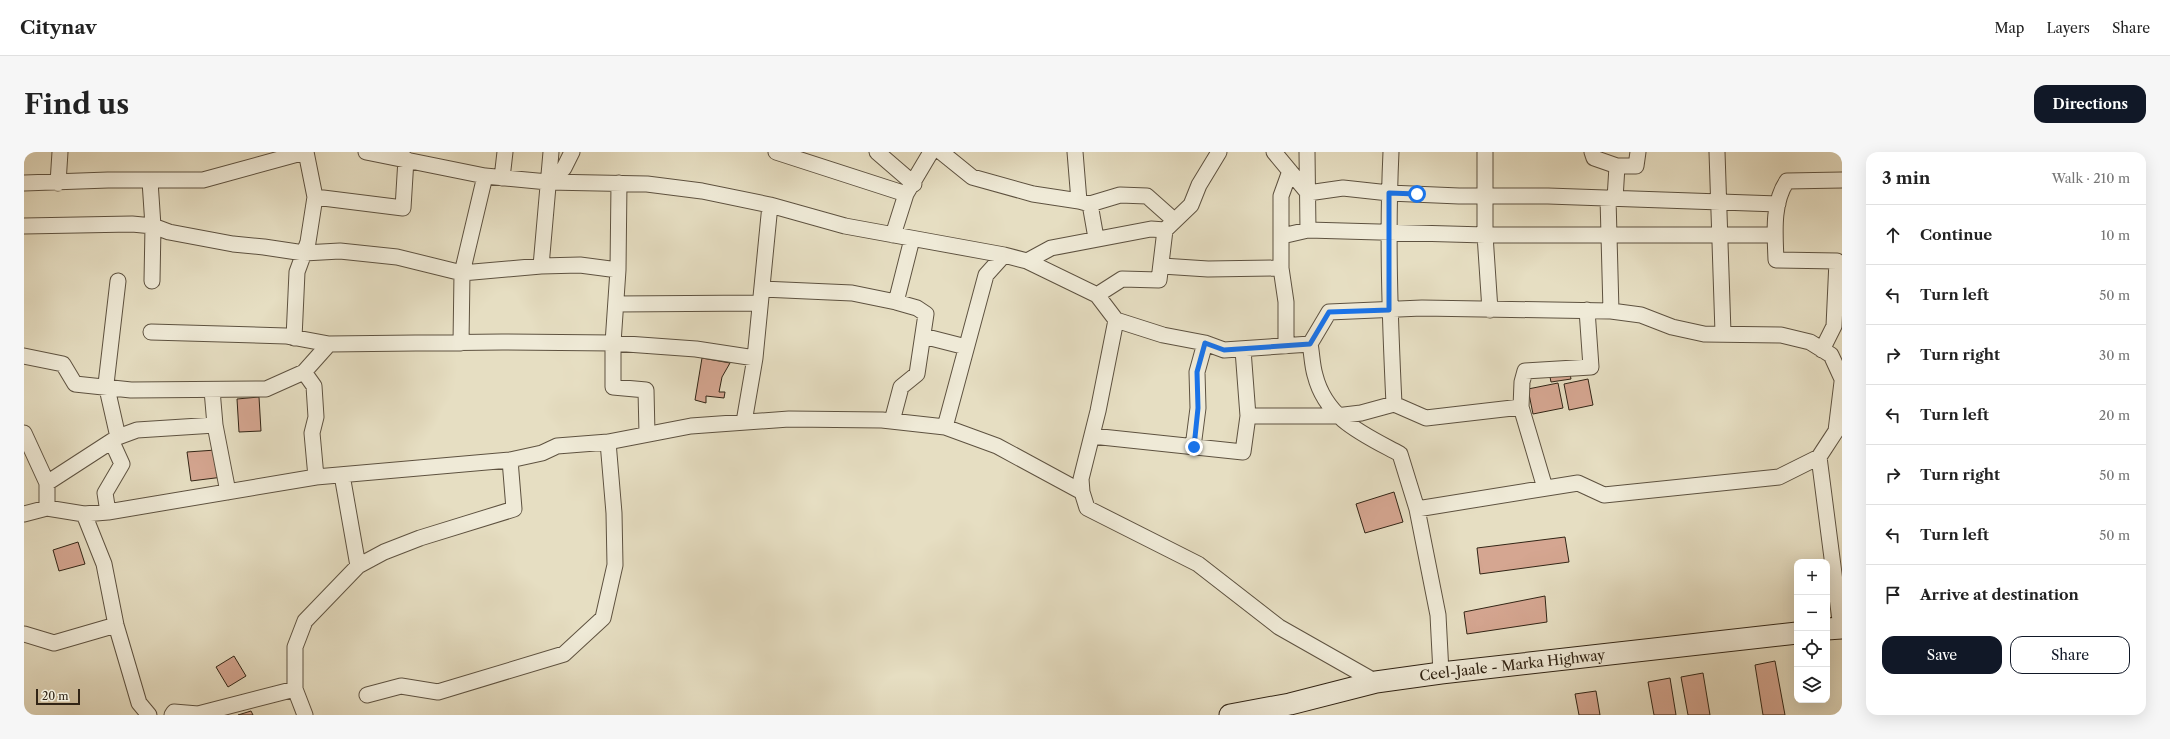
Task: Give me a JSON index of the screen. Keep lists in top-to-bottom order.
{
  "streets": {
    "street": ["Ceel-Jaale - Marka Highway"]
  },
  "scale_bar": "20 m",
  "page": {
    "header": "Citynav",
    "nav": ["Map", "Layers", "Share"],
    "buttons": [
      "Directions",
      ["Save", "Share"]
    ],
    "title": "Find us",
    "heading": ["3 min", "Walk · 210 m"],
    "list": [
      ["Continue", "10 m"],
      ["Turn left", "50 m"],
      ["Turn right", "30 m"],
      ["Turn left", "20 m"],
      ["Turn right", "50 m"],
      ["Turn left", "50 m"],
      "Arrive at destination"
    ],
    "map_buttons": ["+", "−"],
    "scale": "20 m"
  }
}
